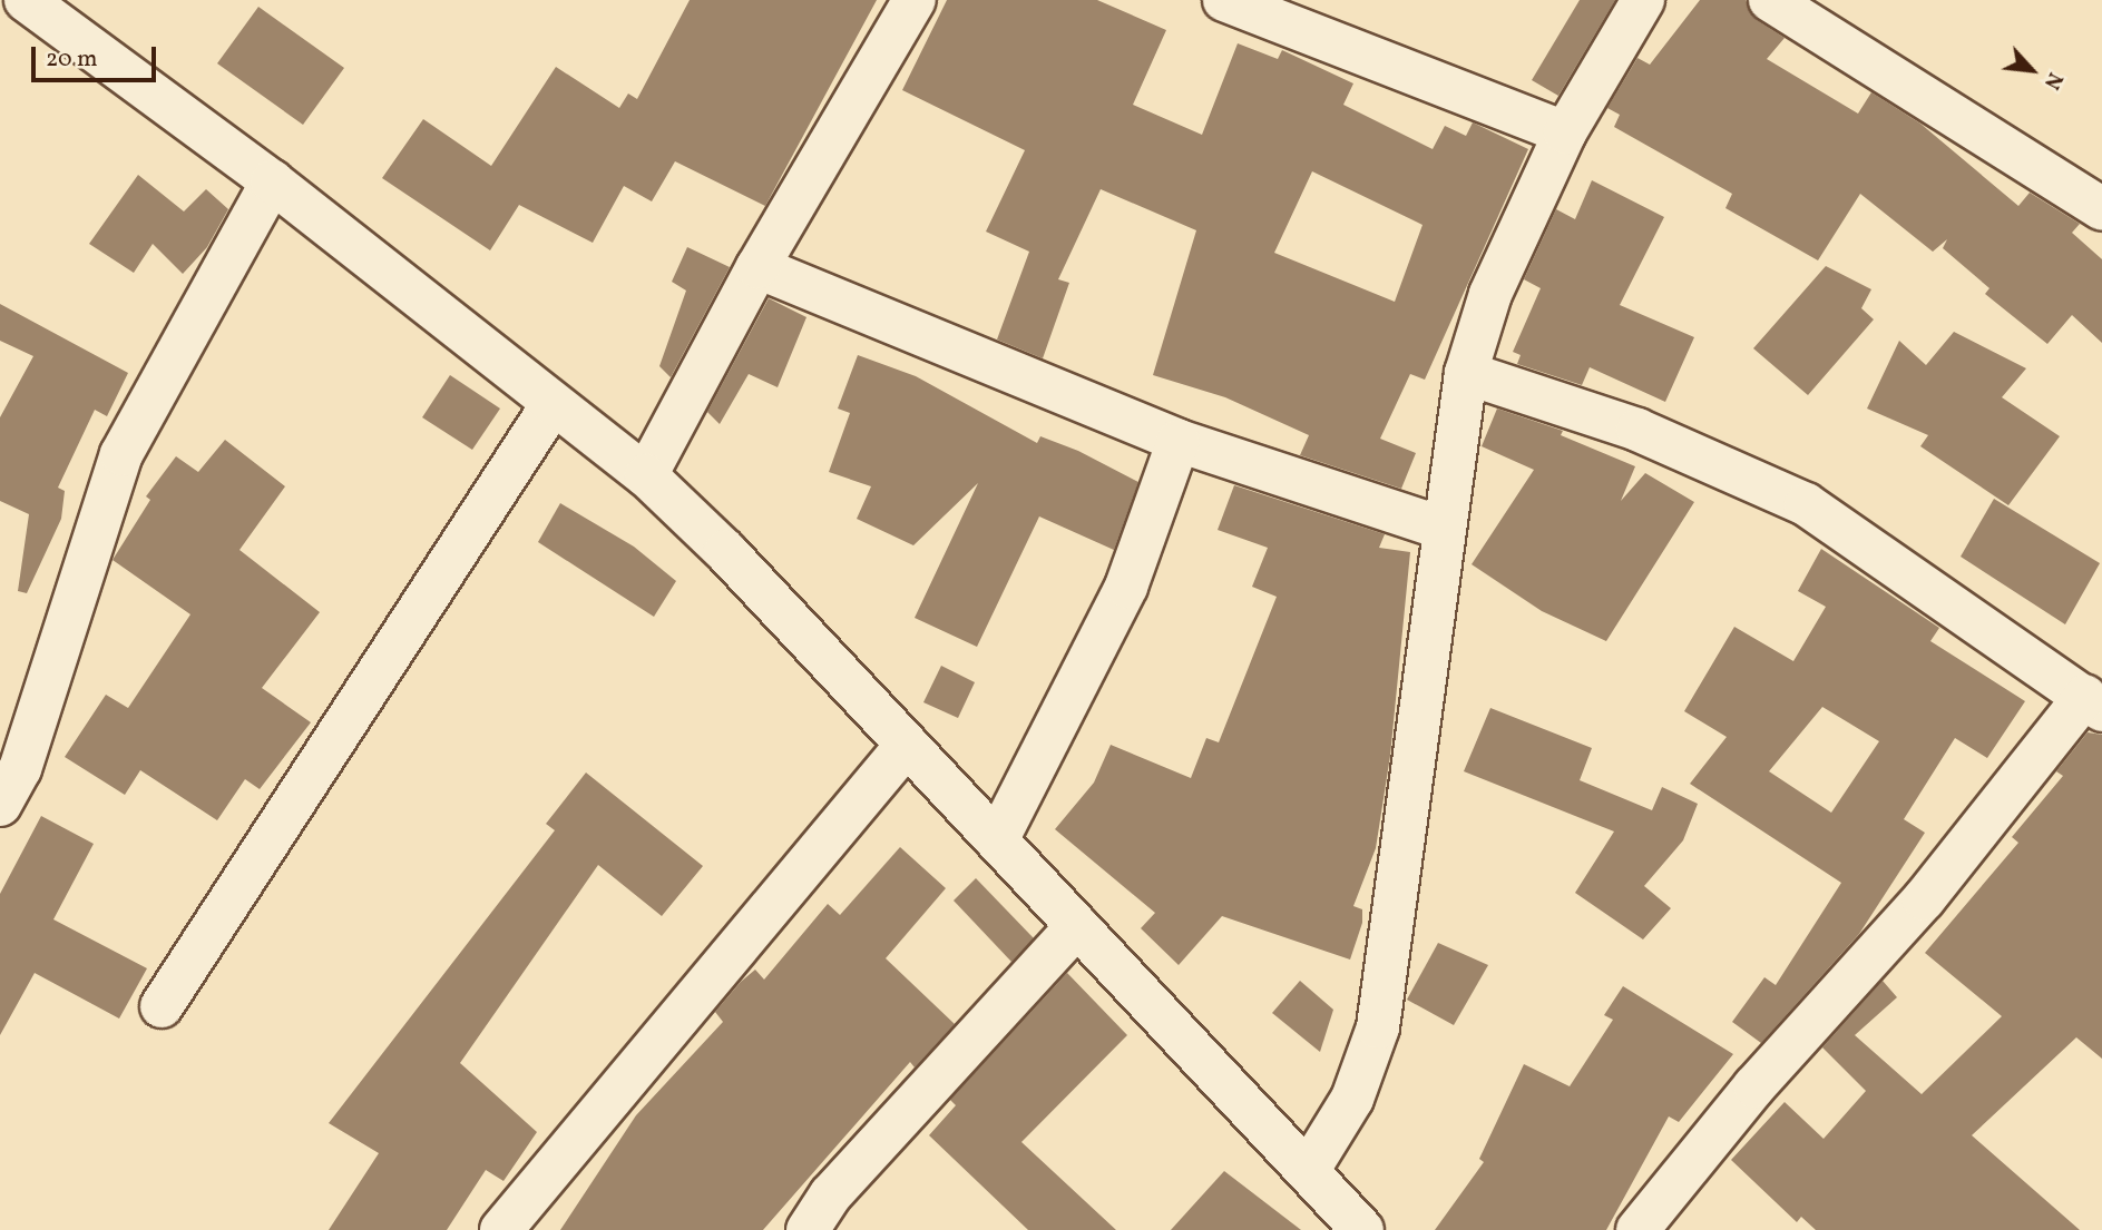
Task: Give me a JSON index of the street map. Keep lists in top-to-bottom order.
{
  "scale_bar": "20 m",
  "north": "bottom right"
}
